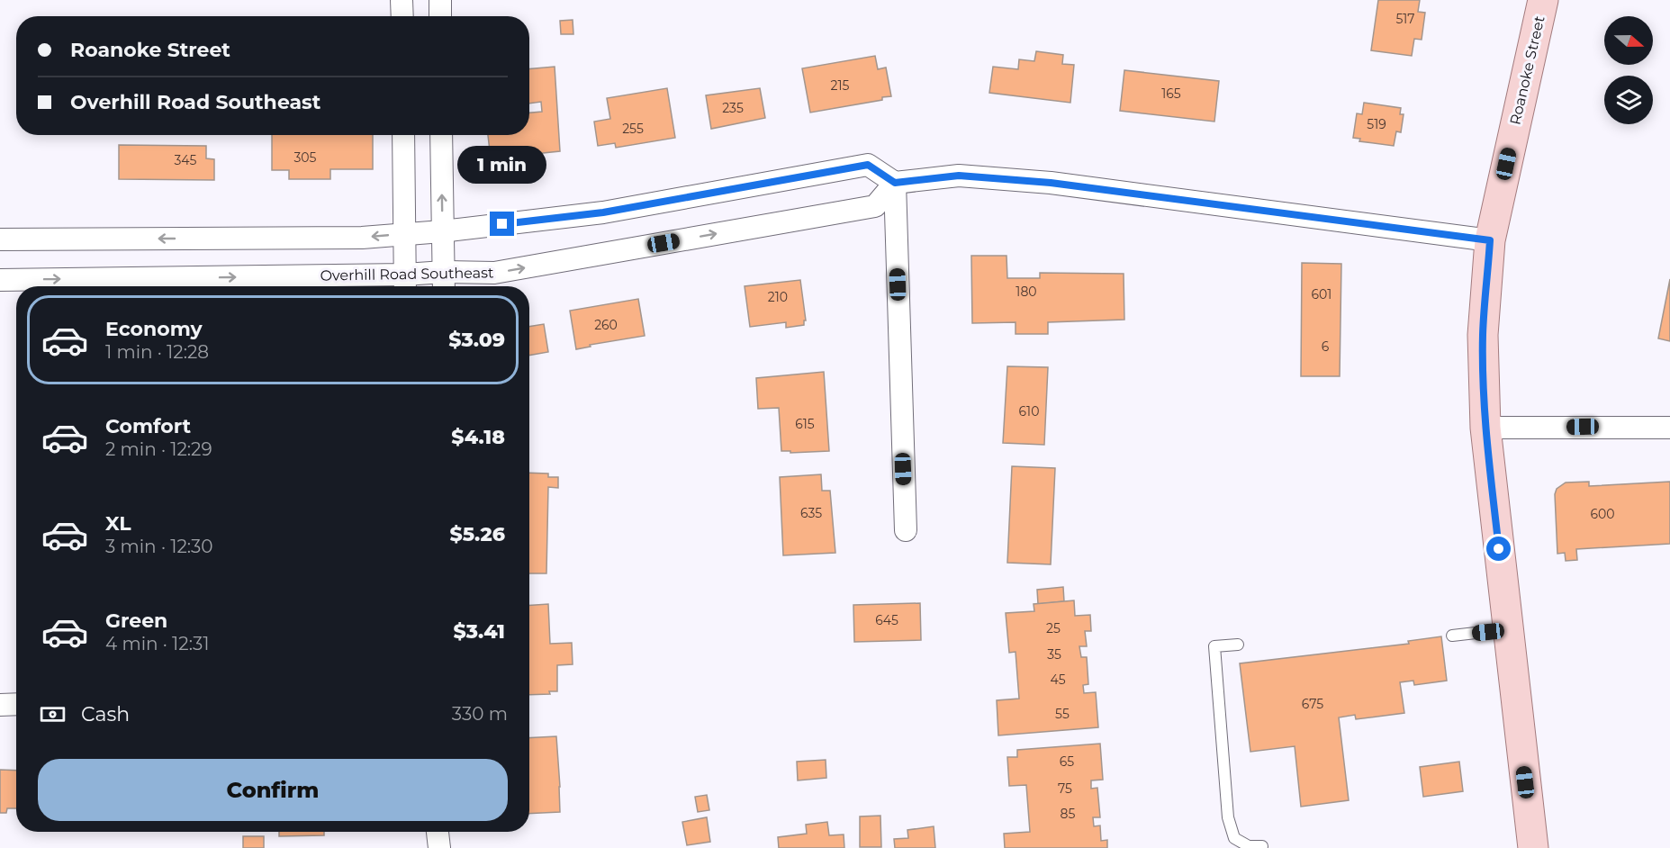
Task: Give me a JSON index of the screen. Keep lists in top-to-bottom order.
{
  "streets": {
    "main road": ["Roanoke Street"],
    "street": ["Overhill Road Southeast"]
  },
  "house_numbers": [
    "517",
    "215",
    "165",
    "235",
    "519",
    "255",
    "305",
    "345",
    "180",
    "601",
    "210",
    "260",
    "6",
    "610",
    "615",
    "635",
    "600",
    "645",
    "25",
    "35",
    "45",
    "675",
    "55",
    "65",
    "75",
    "85"
  ],
  "north": "right",
  "page": {
    "banner": ["Roanoke Street", "Overhill Road Southeast"],
    "bubble": "1 min",
    "list": [
      {
        "name": "Economy",
        "note": "1 min · 12:28",
        "value": "$3.09"
      },
      {
        "name": "Comfort",
        "note": "2 min · 12:29",
        "value": "$4.18"
      },
      {
        "name": "XL",
        "note": "3 min · 12:30",
        "value": "$5.26"
      },
      {
        "name": "Green",
        "note": "4 min · 12:31",
        "value": "$3.41"
      }
    ],
    "pay": ["Cash", "330 m"],
    "buttons": "Confirm"
  }
}
